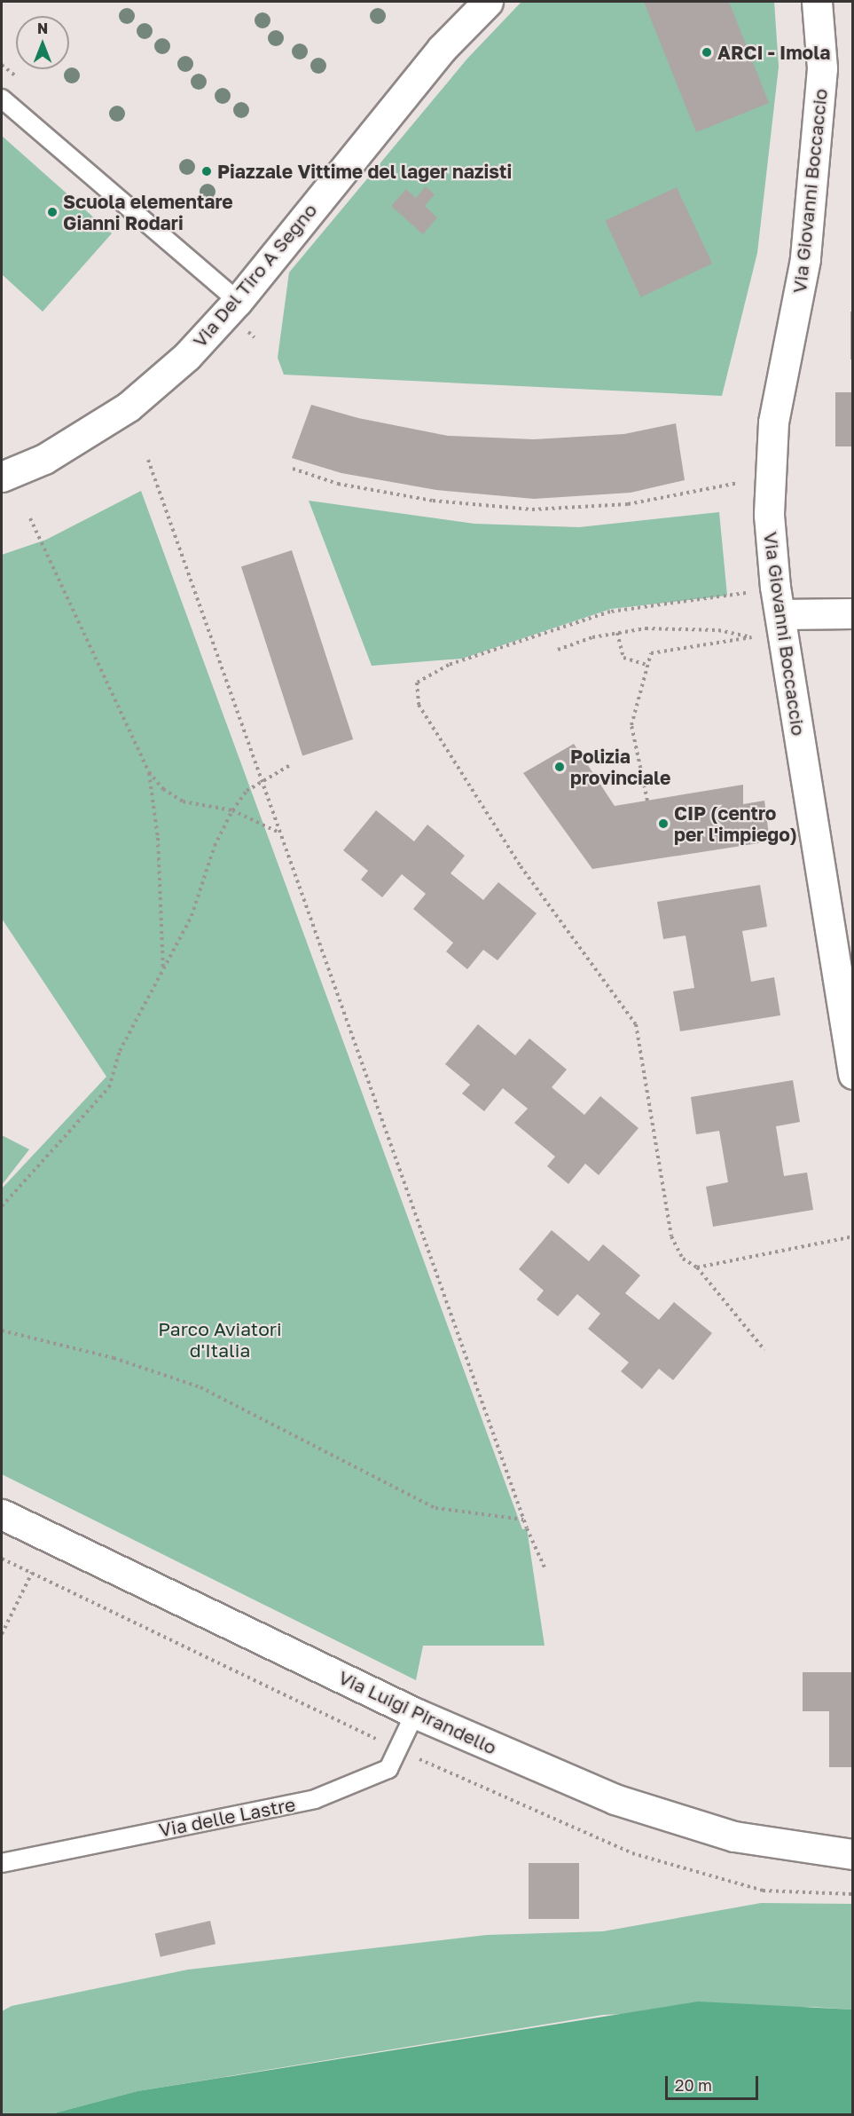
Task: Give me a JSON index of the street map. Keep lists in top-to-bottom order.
{
  "streets": {
    "street": ["Via Giovanni Boccaccio", "Via Del Tiro A Segno", "Via Luigi Pirandello"],
    "lane": ["Via delle Lastre"]
  },
  "crossings": [
    ["Via Luigi Pirandello", "Via delle Lastre"]
  ],
  "parks": ["Parco Aviatori d'Italia"],
  "places": [
    "ARCI - Imola",
    "Piazzale Vittime del lager nazisti",
    "Scuola elementare Gianni Rodari",
    "Polizia provinciale",
    "CIP (centro per l'impiego)"
  ],
  "scale_bar": "20 m",
  "north": "top"
}
